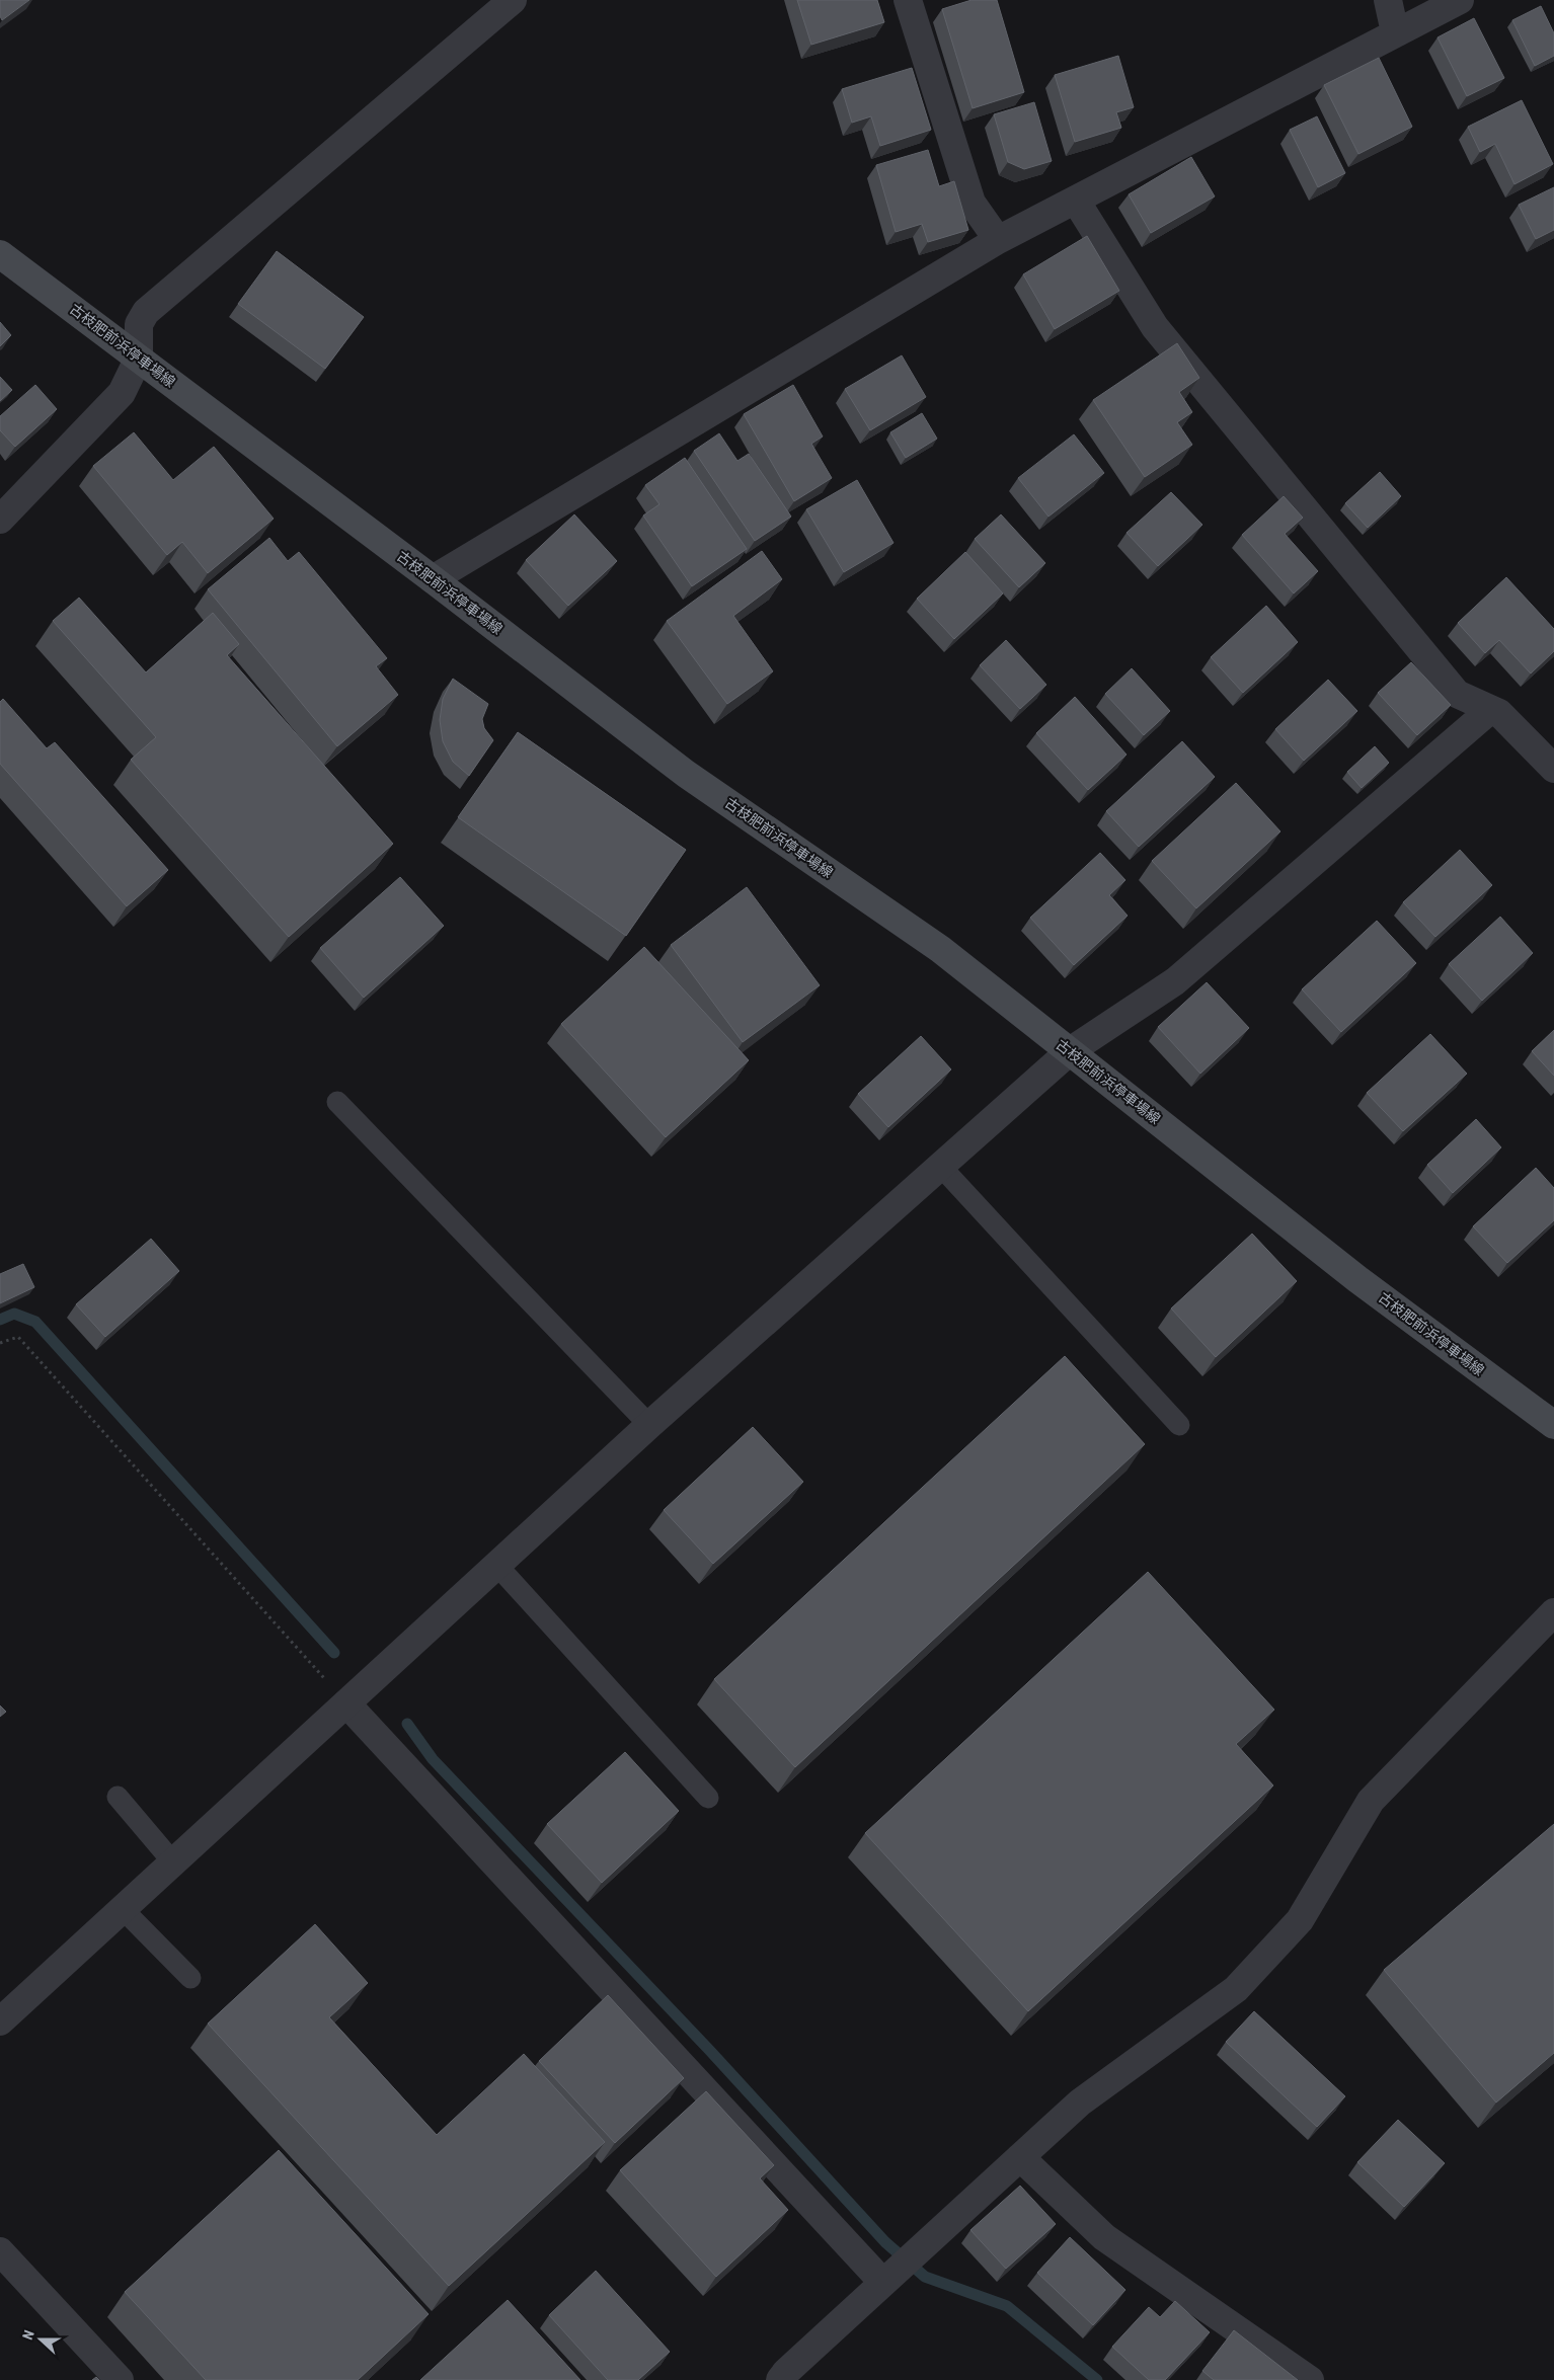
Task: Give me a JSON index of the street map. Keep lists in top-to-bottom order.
{
  "streets": {
    "main road": ["古枝肥前浜停車場線"]
  },
  "north": "left"
}
